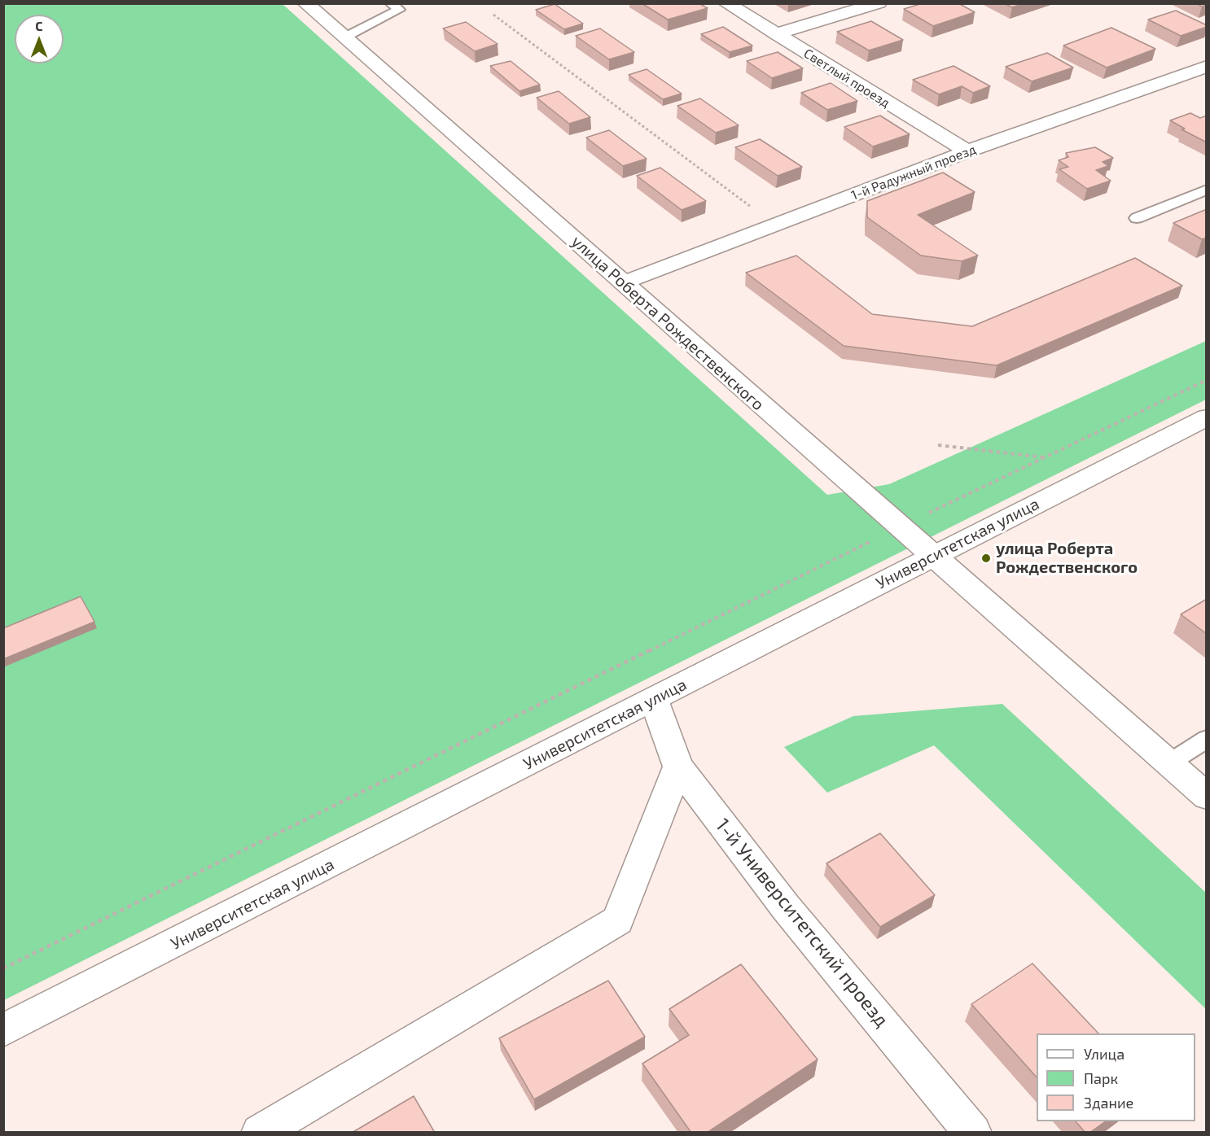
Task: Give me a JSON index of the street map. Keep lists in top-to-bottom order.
{
  "streets": {
    "street": [
      "Светлый проезд",
      "1-й Радужный проезд",
      "улица Роберта Рождественского",
      "Университетская улица",
      "1-й Университетский проезд"
    ]
  },
  "crossings": [
    ["Светлый проезд", "1-й Радужный проезд"],
    ["1-й Радужный проезд", "улица Роберта Рождественского"],
    ["улица Роберта Рождественского", "Университетская улица"],
    ["Университетская улица", "1-й Университетский проезд"]
  ],
  "places": ["улица Роберта Рождественского"],
  "legend": ["Улица", "Парк", "Здание"],
  "north": "top"
}
